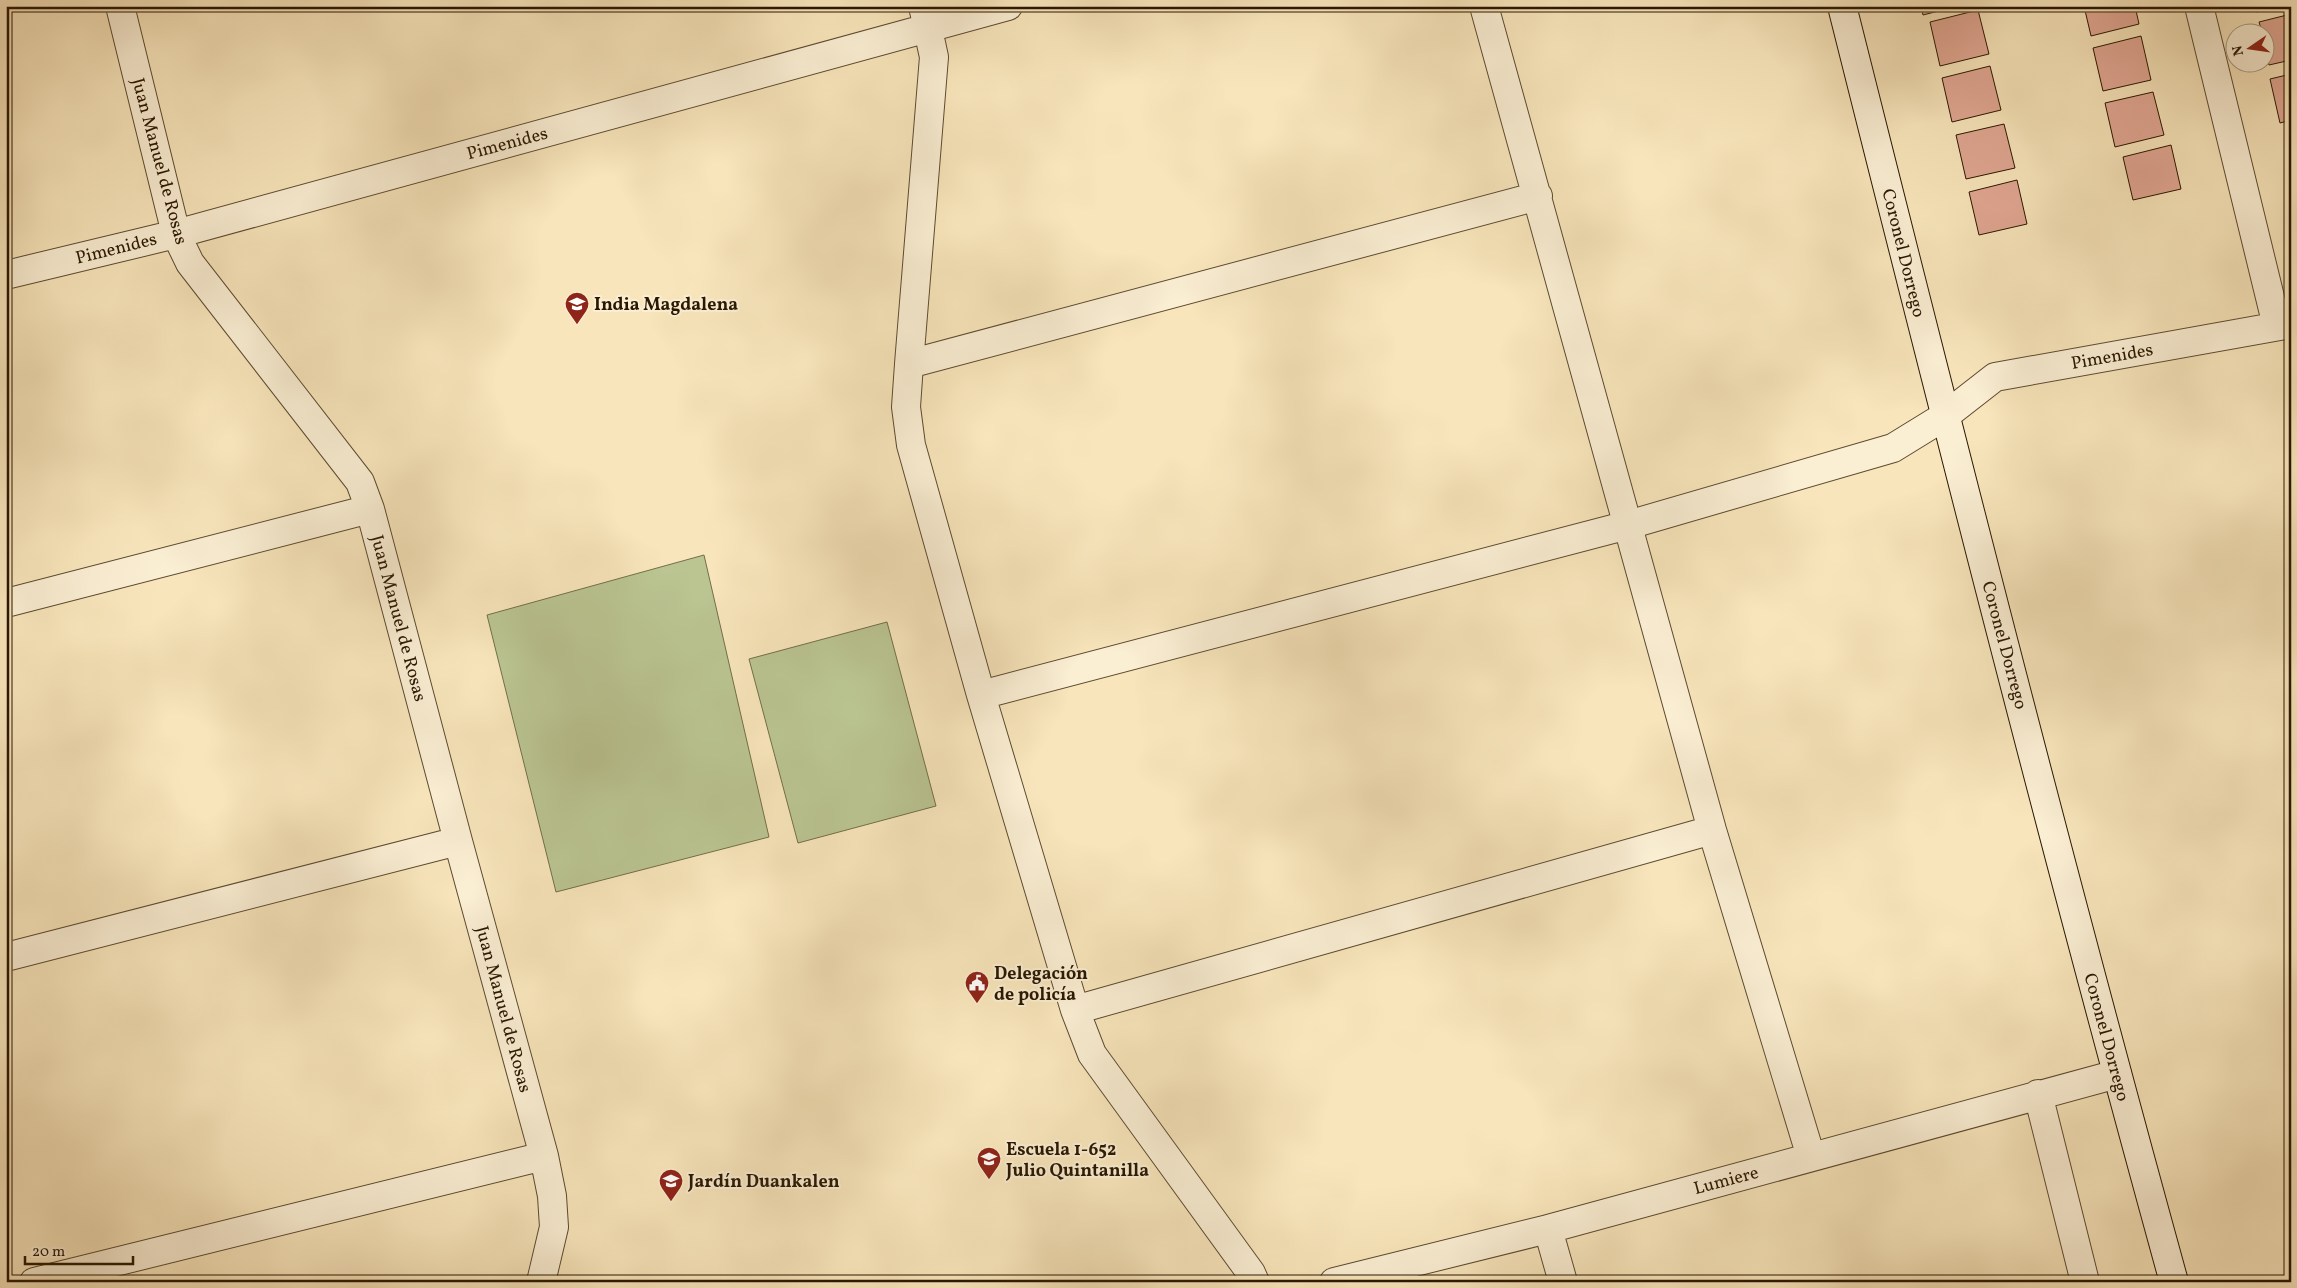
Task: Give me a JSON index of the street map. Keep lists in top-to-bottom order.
{
  "streets": {
    "street": [
      "Pimenides",
      "Juan Manuel de Rosas",
      "Coronel Dorrego",
      "Lumiere"
    ]
  },
  "crossings": [
    ["Pimenides", "Juan Manuel de Rosas"],
    ["Pimenides", "Coronel Dorrego"],
    ["Coronel Dorrego", "Lumiere"]
  ],
  "places": {
    "school or university": ["India Magdalena", "Escuela 1-652 Julio Quintanilla", "Jardín Duankalen"],
    "public building": ["Delegación de policía"]
  },
  "scale_bar": "20 m",
  "north": "left"
}
